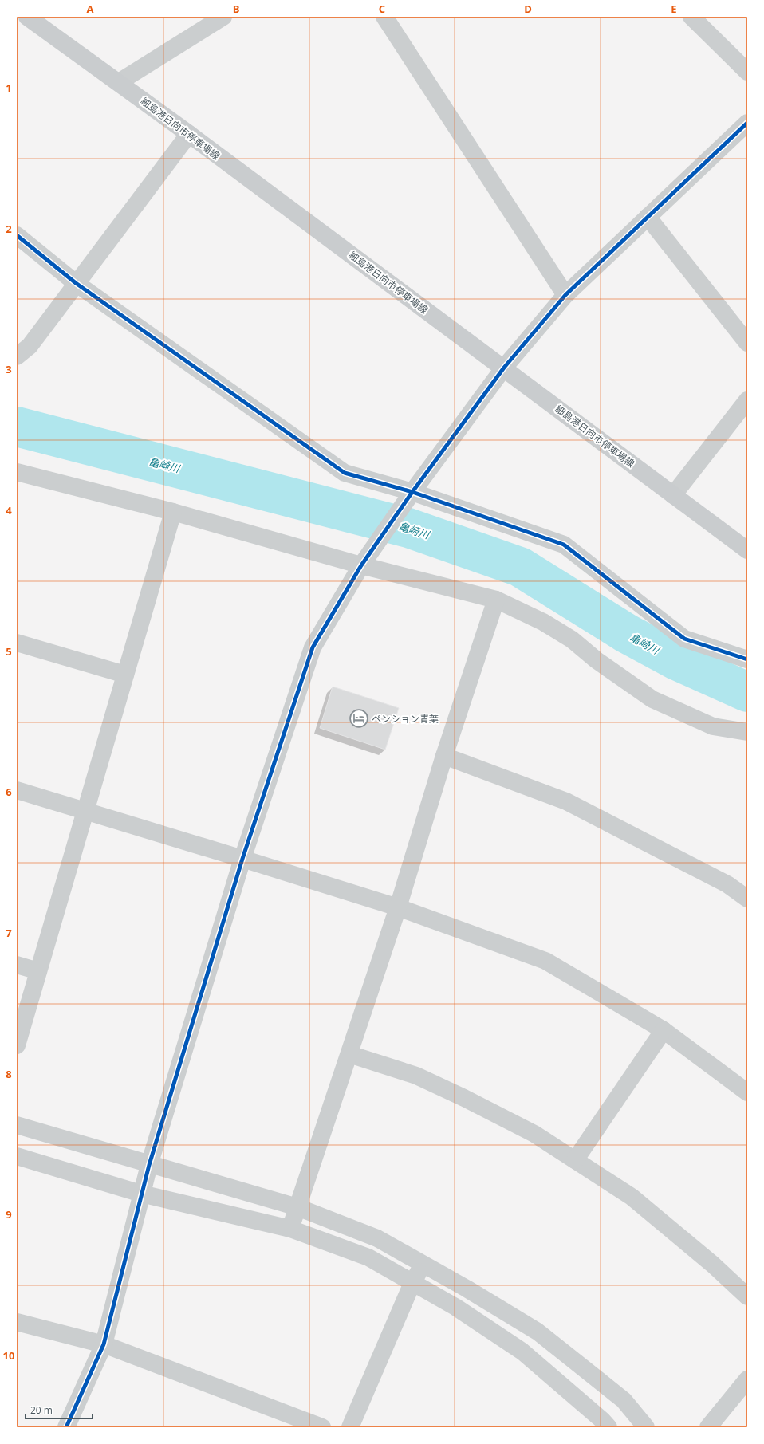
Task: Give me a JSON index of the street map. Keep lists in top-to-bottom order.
{
  "streets": {
    "main road": ["細島港日向市停車場線"]
  },
  "water": ["亀崎川"],
  "places": {
    "hotel": ["ペンション青葉"]
  },
  "scale_bar": "20 m",
  "grid": {
    "columns": [
      "A",
      "B",
      "C",
      "D",
      "E"
    ],
    "rows": [
      "1",
      "2",
      "3",
      "4",
      "5",
      "6",
      "7",
      "8",
      "9",
      "10"
    ]
  }
}
